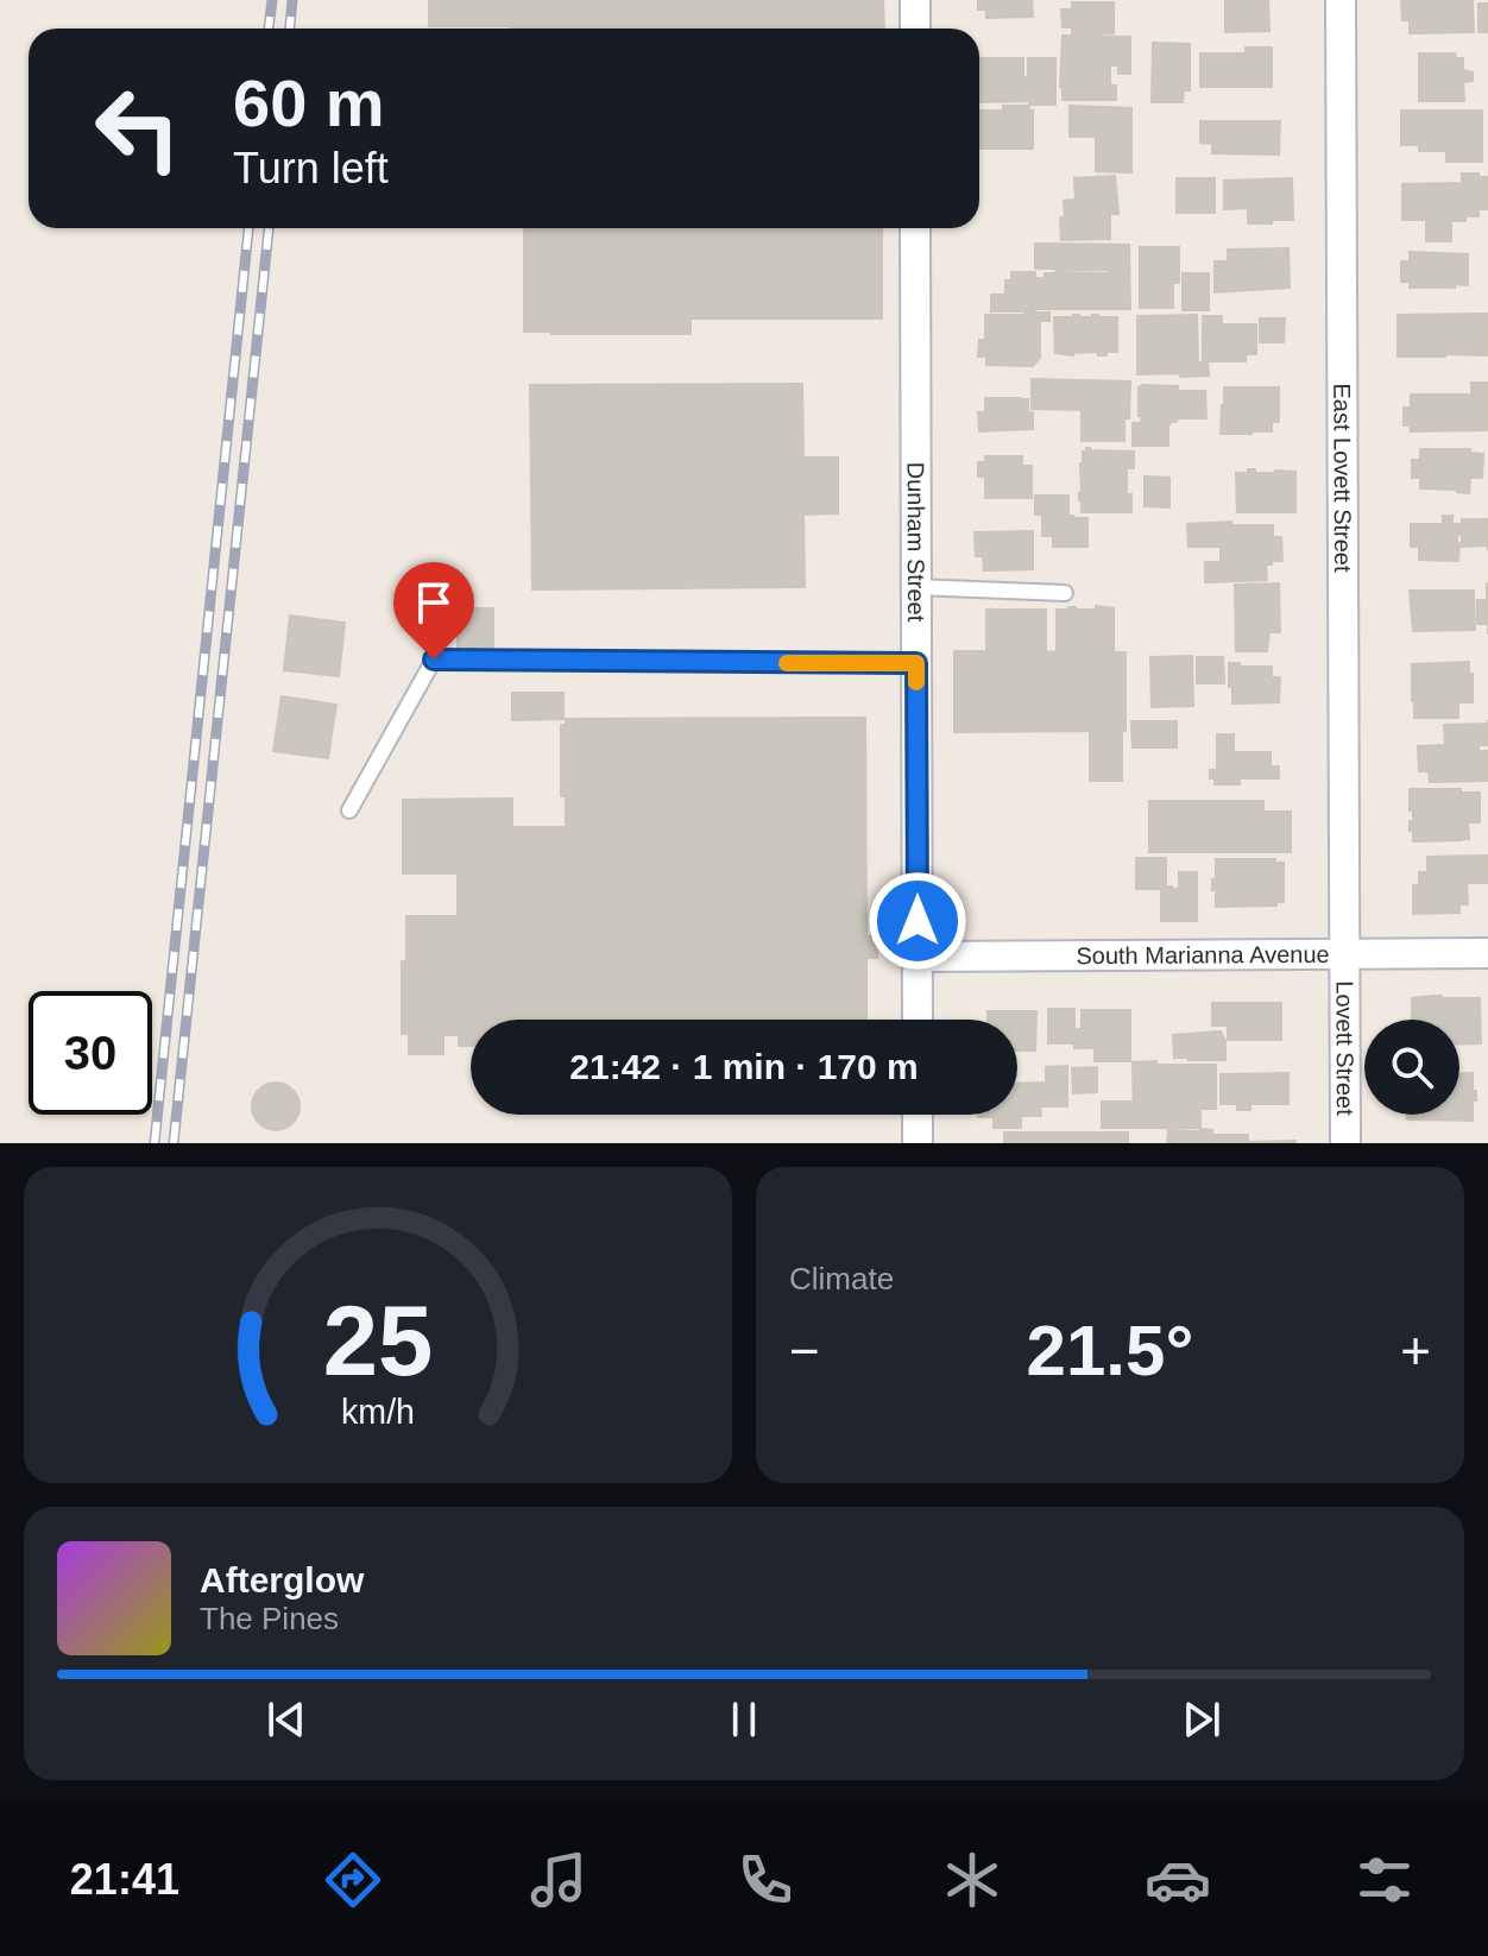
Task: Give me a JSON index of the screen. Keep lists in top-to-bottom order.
{
  "streets": {
    "street": [
      "East Lovett Street",
      "Dunham Street",
      "South Marianna Avenue",
      "Lovett Street"
    ]
  },
  "crossings": [
    ["East Lovett Street", "South Marianna Avenue"],
    ["East Lovett Street", "Lovett Street"],
    ["Dunham Street", "South Marianna Avenue"],
    ["South Marianna Avenue", "Lovett Street"]
  ],
  "page": {
    "turn": ["60 m", "Turn left"],
    "limit": "30",
    "trip": "21:42 · 1 min · 170 m",
    "tile": "Climate",
    "heat": ["−", "21.5°", "+"],
    "song": ["Afterglow", "The Pines"],
    "tabs": "21:41",
    "gauge": ["25", "km/h"]
  }
}
